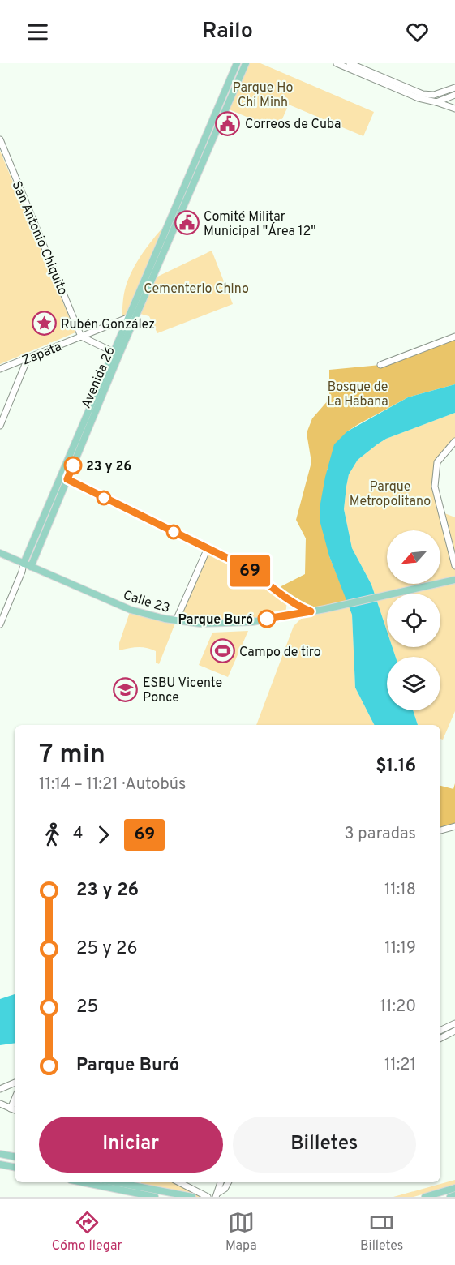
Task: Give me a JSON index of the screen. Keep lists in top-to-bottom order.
{
  "streets": {
    "main road": ["Avenida 26", "Calle 23"],
    "street": ["San Antonio Chiquito", "Zapata"]
  },
  "crossings": [
    ["San Antonio Chiquito", "Zapata"],
    ["Zapata", "Avenida 26"],
    ["Avenida 26", "Calle 23"]
  ],
  "parks": [
    "Parque Ho Chi Minh",
    "Cementerio Chino",
    "Bosque de La Habana",
    "Parque Metropolitano"
  ],
  "places": {
    "public building": ["Correos de Cuba", "Comité Militar Municipal \"Área 12\""],
    "place": ["Rubén González"],
    "other": ["23 y 26", "Parque Buró"],
    "sports": ["Campo de tiro"],
    "school or university": ["ESBU Vicente Ponce"]
  },
  "lines": ["bus line 69"],
  "north": "bottom left",
  "page": {
    "header": "Railo",
    "on_map": "69",
    "heading": ["7 min", "11:14 – 11:21 · Autobús", "$1.16"],
    "legs": ["4", "69", "3 paradas"],
    "list": [
      {
        "name": "23 y 26",
        "value": "11:18"
      },
      {
        "name": "25 y 26",
        "value": "11:19"
      },
      {
        "name": "25",
        "value": "11:20"
      },
      {
        "name": "Parque Buró",
        "value": "11:21"
      }
    ],
    "buttons": ["Iniciar", "Billetes"],
    "tabs": ["Cómo llegar", "Mapa", "Billetes"]
  }
}
